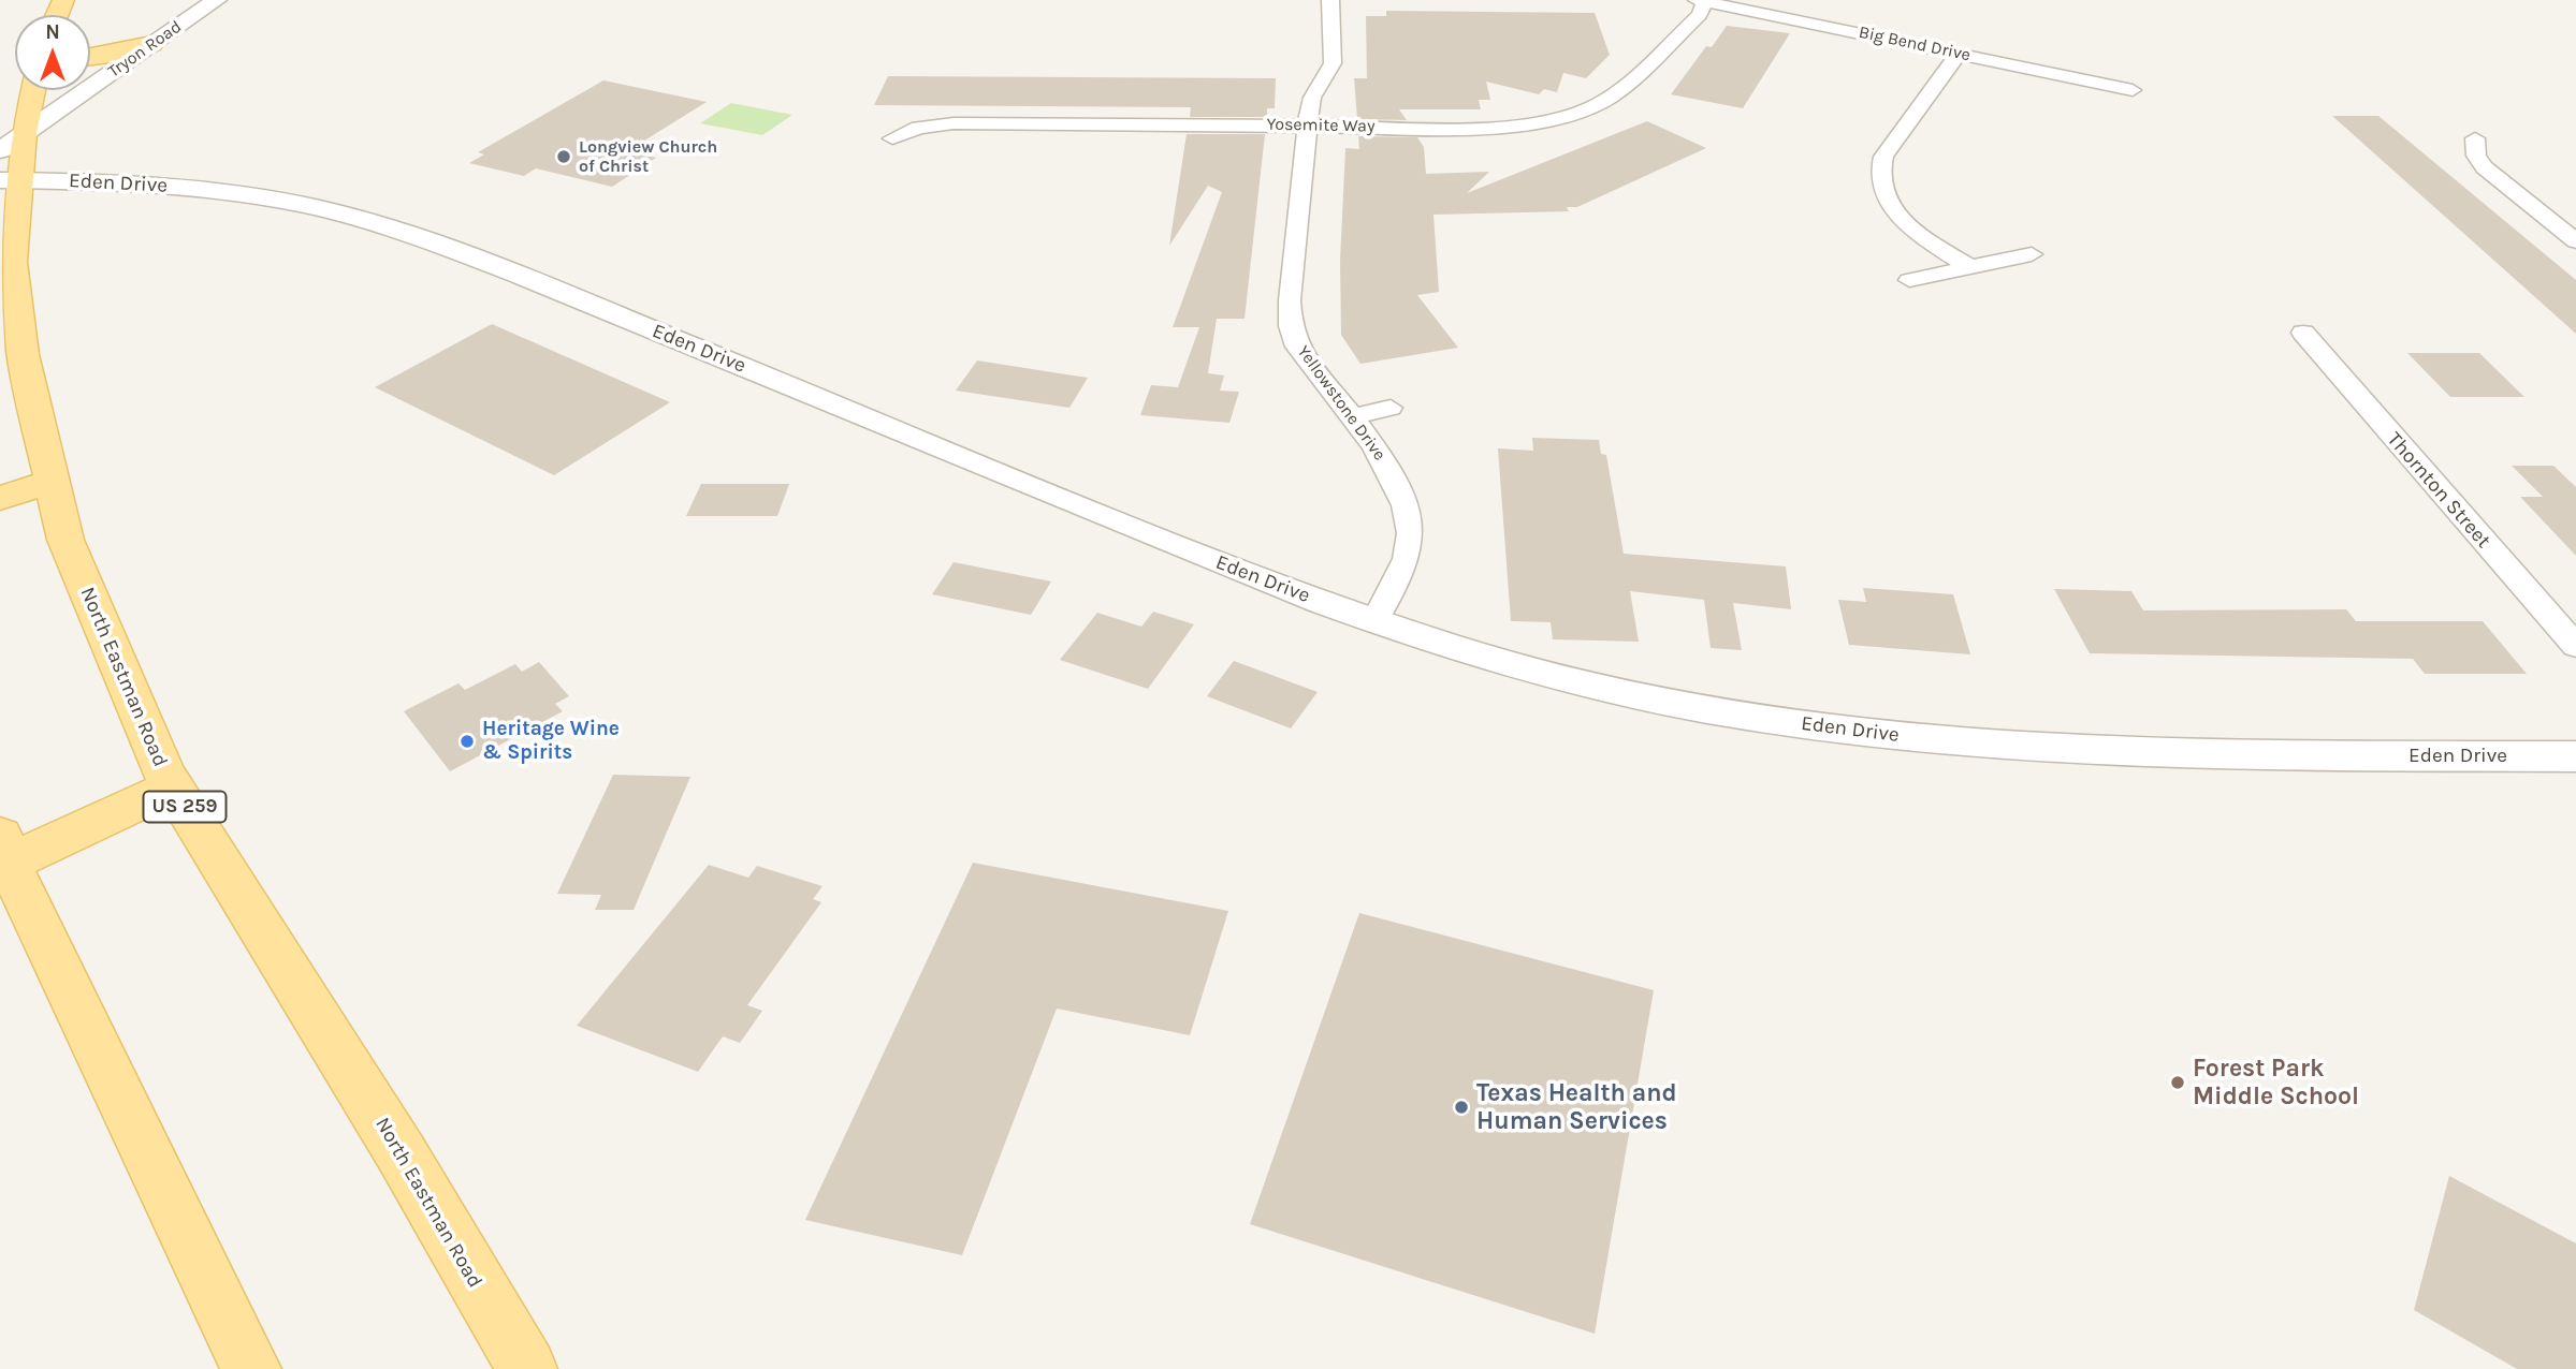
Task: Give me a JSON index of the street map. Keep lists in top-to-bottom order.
{
  "streets": {
    "main road": ["North Eastman Road", "US 259"],
    "street": [
      "Big Bend Drive",
      "Tryon Road",
      "Yosemite Way",
      "Eden Drive",
      "Yellowstone Drive",
      "Thornton Street"
    ]
  },
  "crossings": [
    ["Big Bend Drive", "Yosemite Way"],
    ["Tryon Road", "Eden Drive"],
    ["Tryon Road", "North Eastman Road"],
    ["Yosemite Way", "Yellowstone Drive"],
    ["Eden Drive", "Yellowstone Drive"],
    ["Eden Drive", "North Eastman Road"]
  ],
  "places": [
    "Longview Church of Christ",
    "Heritage Wine & Spirits",
    "Forest Park Middle School",
    "Texas Health and Human Services"
  ],
  "north": "top"
}
